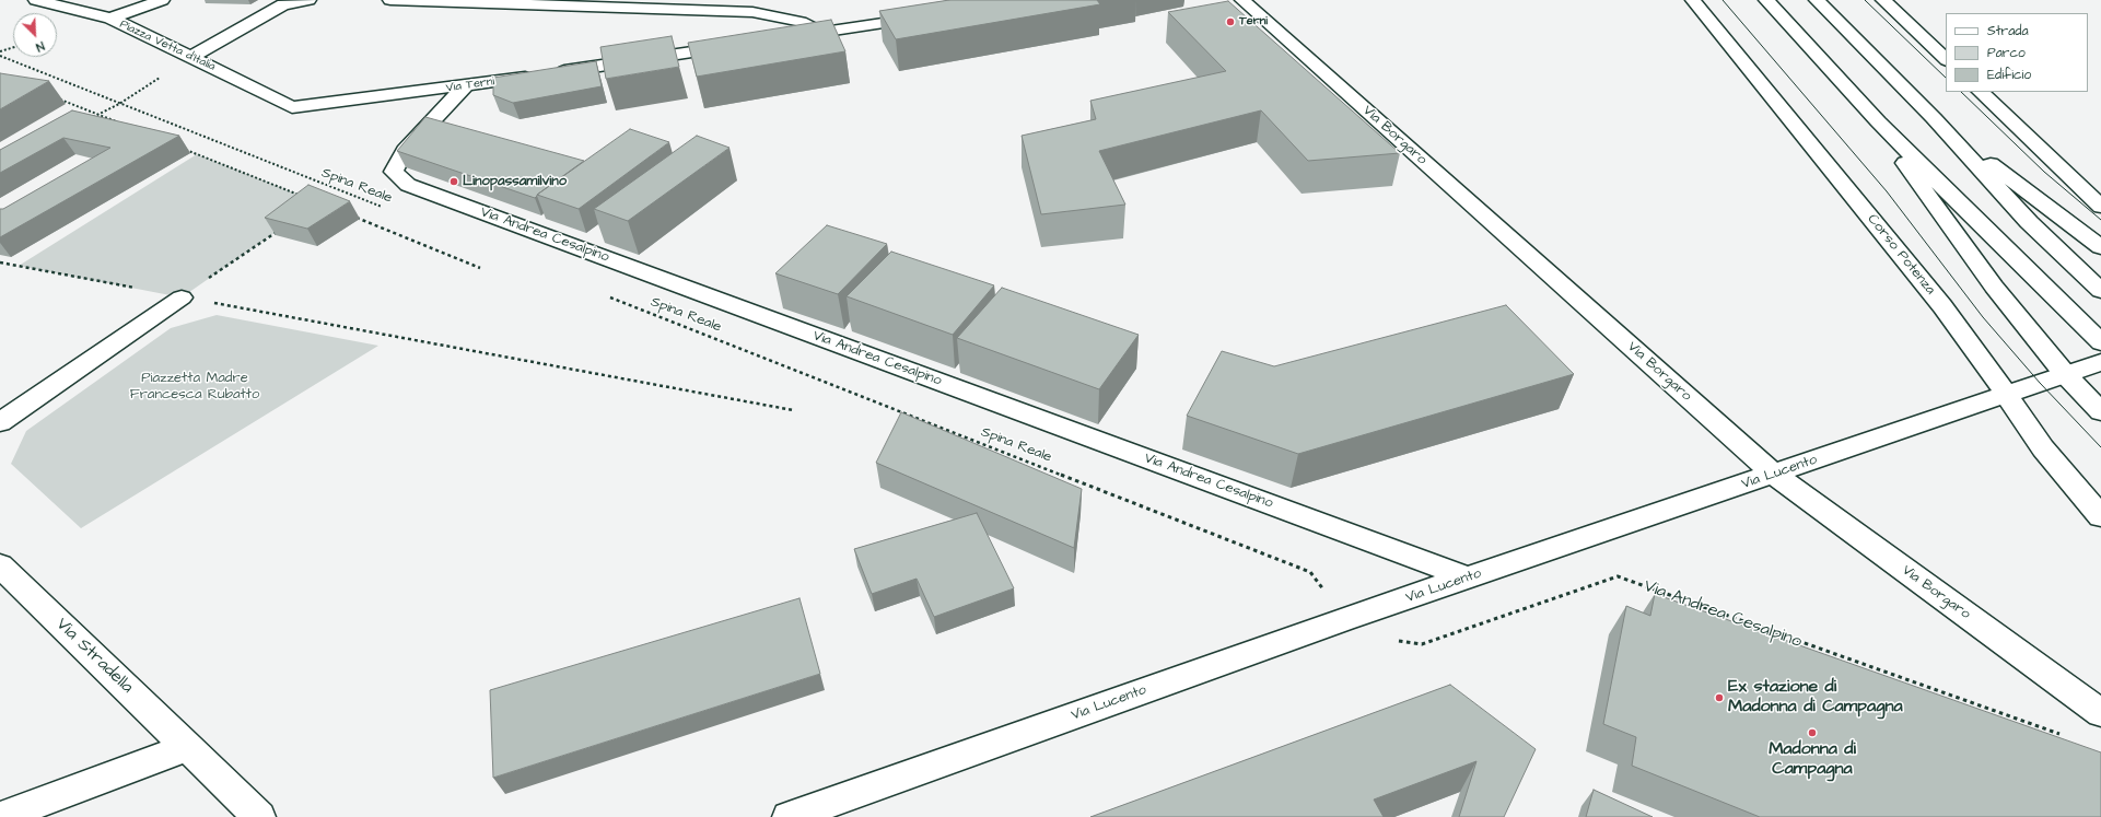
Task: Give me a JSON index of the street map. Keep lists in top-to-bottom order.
{
  "streets": {
    "street": [
      "Piazza Vetta d'Italia",
      "Via Terni",
      "Via Borgaro",
      "Via Andrea Cesalpino",
      "Corso Potenza",
      "Via Lucento",
      "Via Stradella"
    ],
    "path": ["Spina Reale"]
  },
  "crossings": [
    ["Piazza Vetta d'Italia", "Via Terni"],
    ["Via Terni", "Via Andrea Cesalpino"],
    ["Via Borgaro", "Via Lucento"],
    ["Spina Reale", "Via Andrea Cesalpino"],
    ["Spina Reale", "Via Lucento"],
    ["Via Andrea Cesalpino", "Via Lucento"],
    ["Corso Potenza", "Via Lucento"]
  ],
  "parks": ["Piazzetta Madre Francesca Rubatto"],
  "places": [
    "Terni",
    "Linopassamilvino",
    "Ex stazione di Madonna di Campagna",
    "Madonna di Campagna"
  ],
  "legend": ["Strada", "Parco", "Edificio"],
  "north": "bottom right"
}
